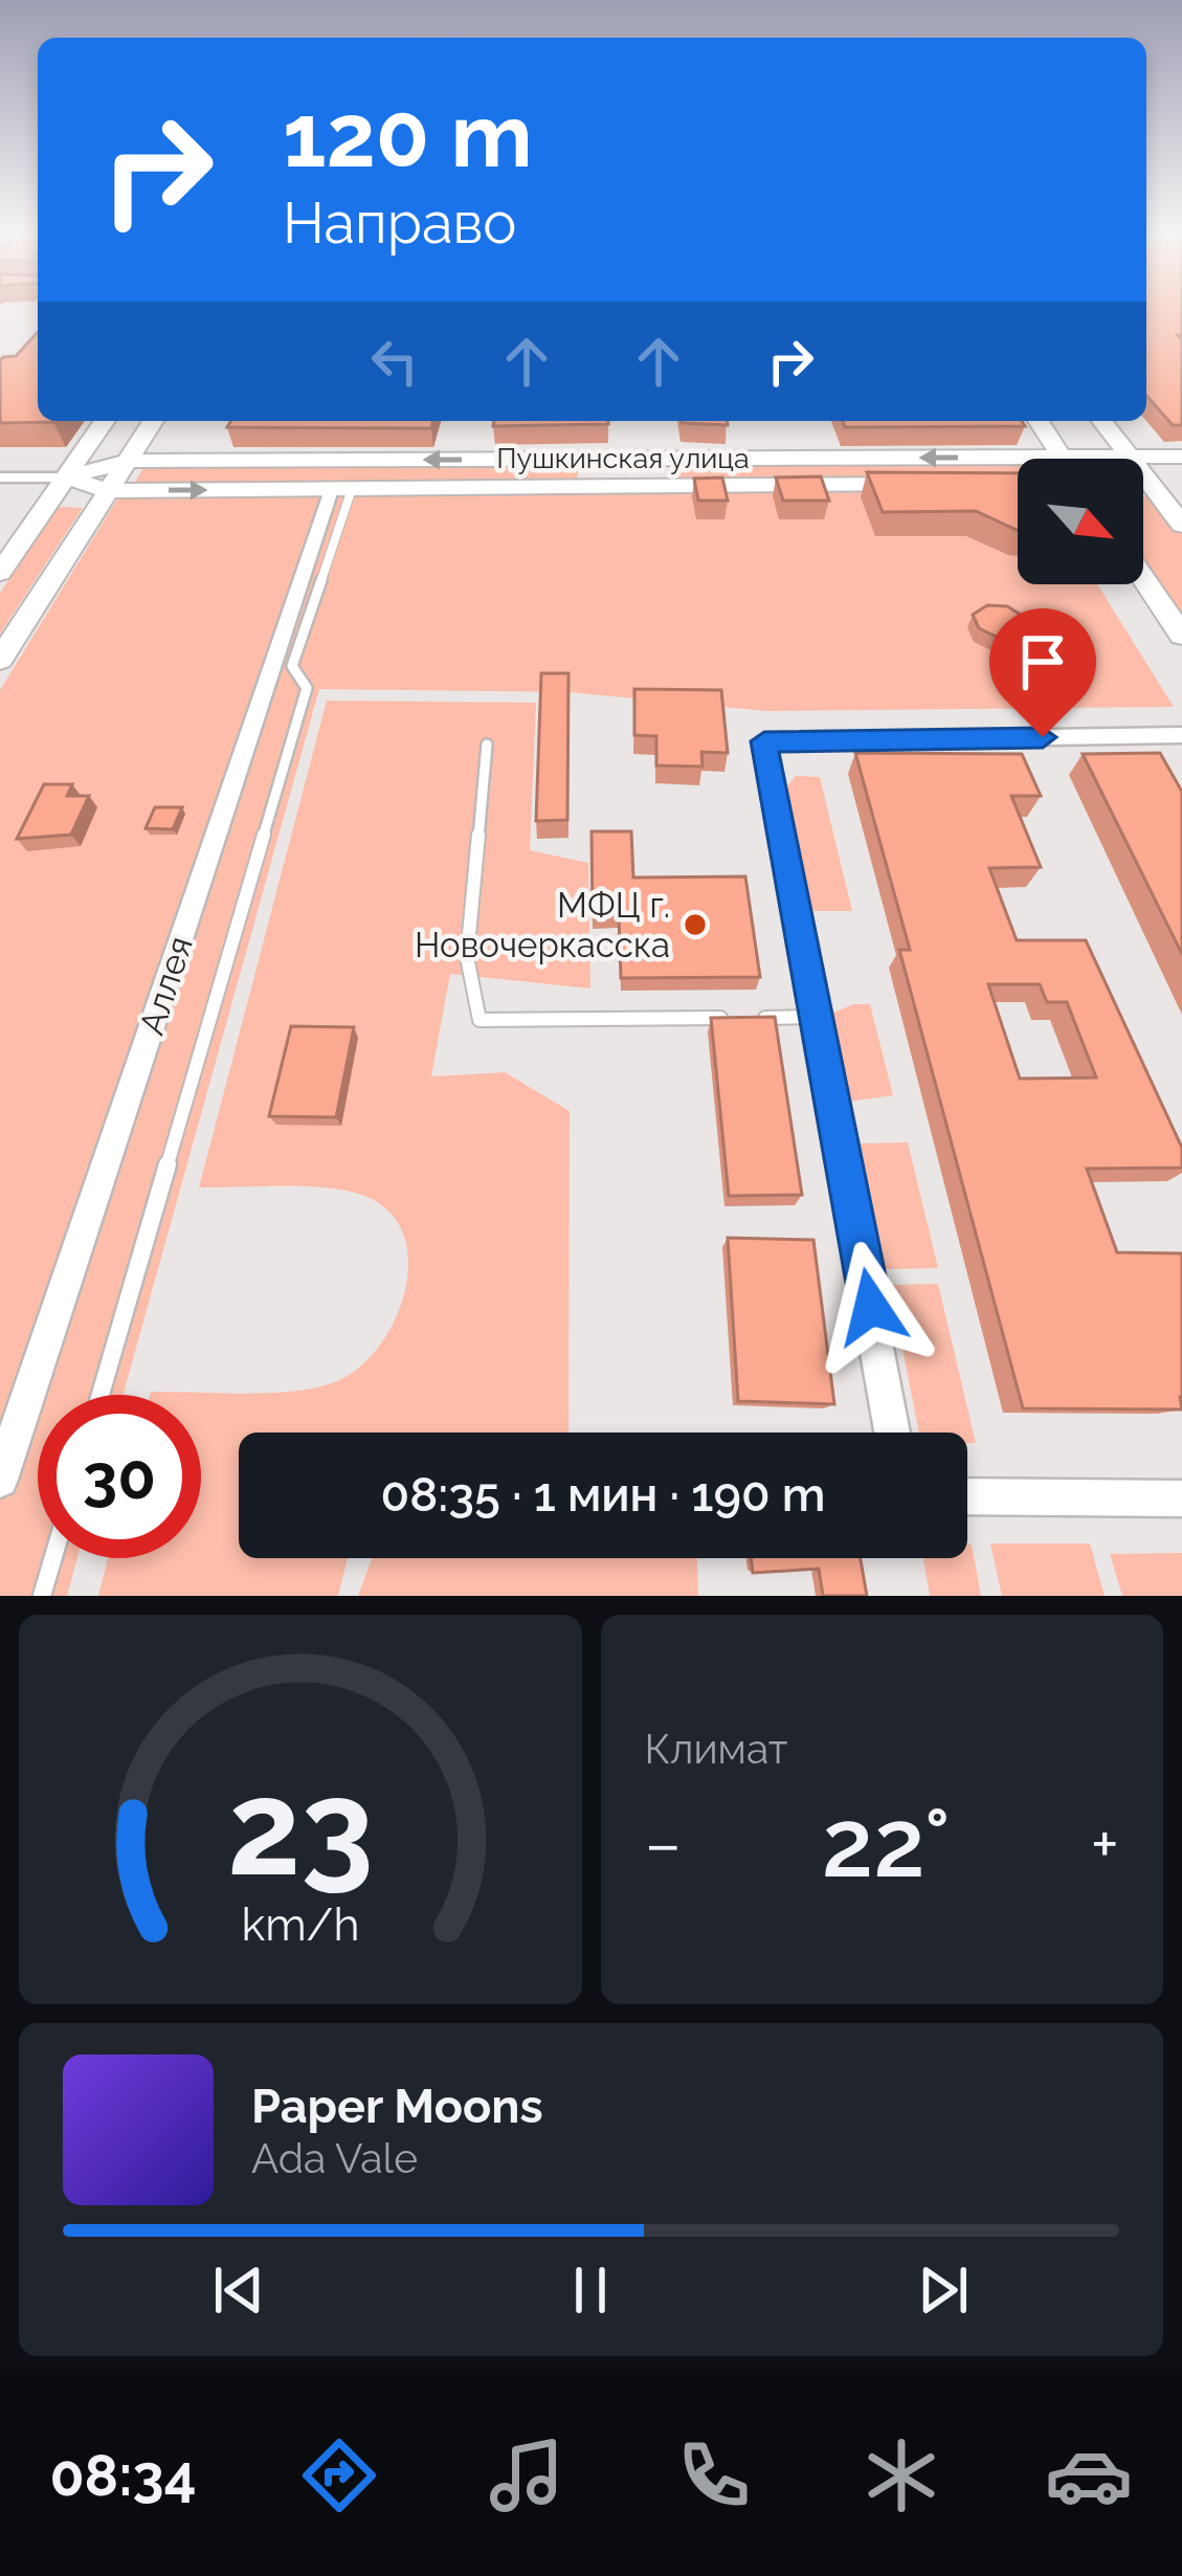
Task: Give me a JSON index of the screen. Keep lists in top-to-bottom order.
{
  "streets": {
    "street": ["Пушкинская улица", "Аллея"]
  },
  "crossings": [
    ["Пушкинская улица", "Аллея"]
  ],
  "places": ["МФЦ г. Новочеркасска"],
  "north": "bottom right",
  "page": {
    "turn": ["120 m", "Направо"],
    "limit": "30",
    "trip": "08:35 · 1 мин · 190 m",
    "tile": "Климат",
    "heat": ["−", "22°", "+"],
    "song": ["Paper Moons", "Ada Vale"],
    "tabs": "08:34",
    "gauge": ["23", "km/h"]
  }
}
